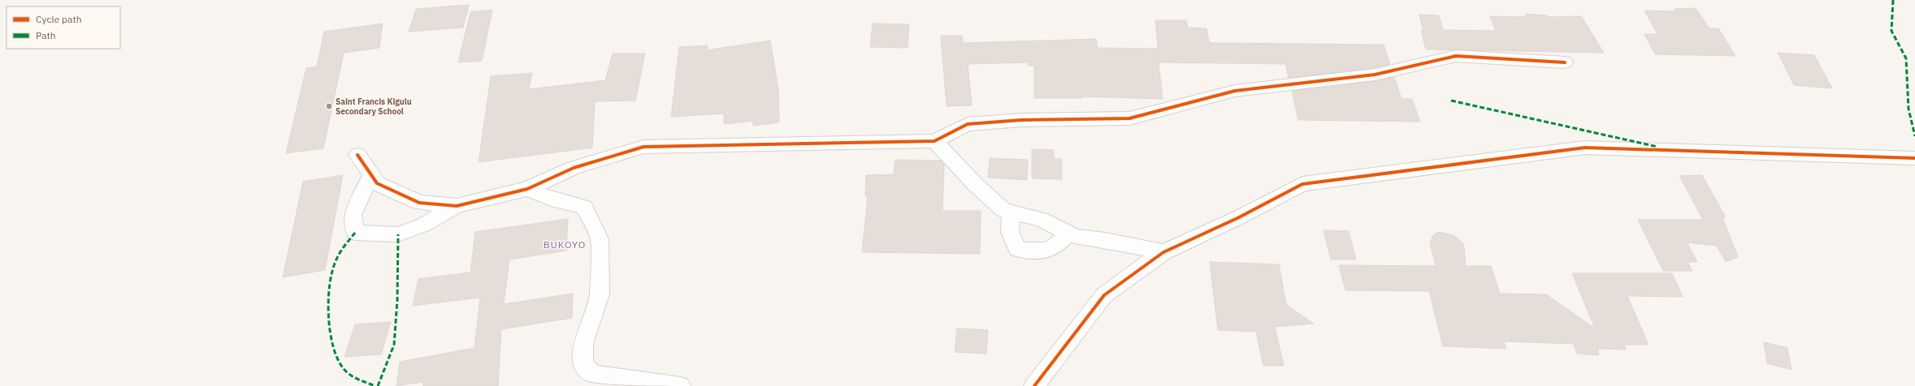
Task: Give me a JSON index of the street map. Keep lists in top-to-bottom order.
{
  "districts": ["BUKOYO"],
  "places": ["Saint Francis Kigulu Secondary School"],
  "legend": ["Cycle path", "Path"]
}
